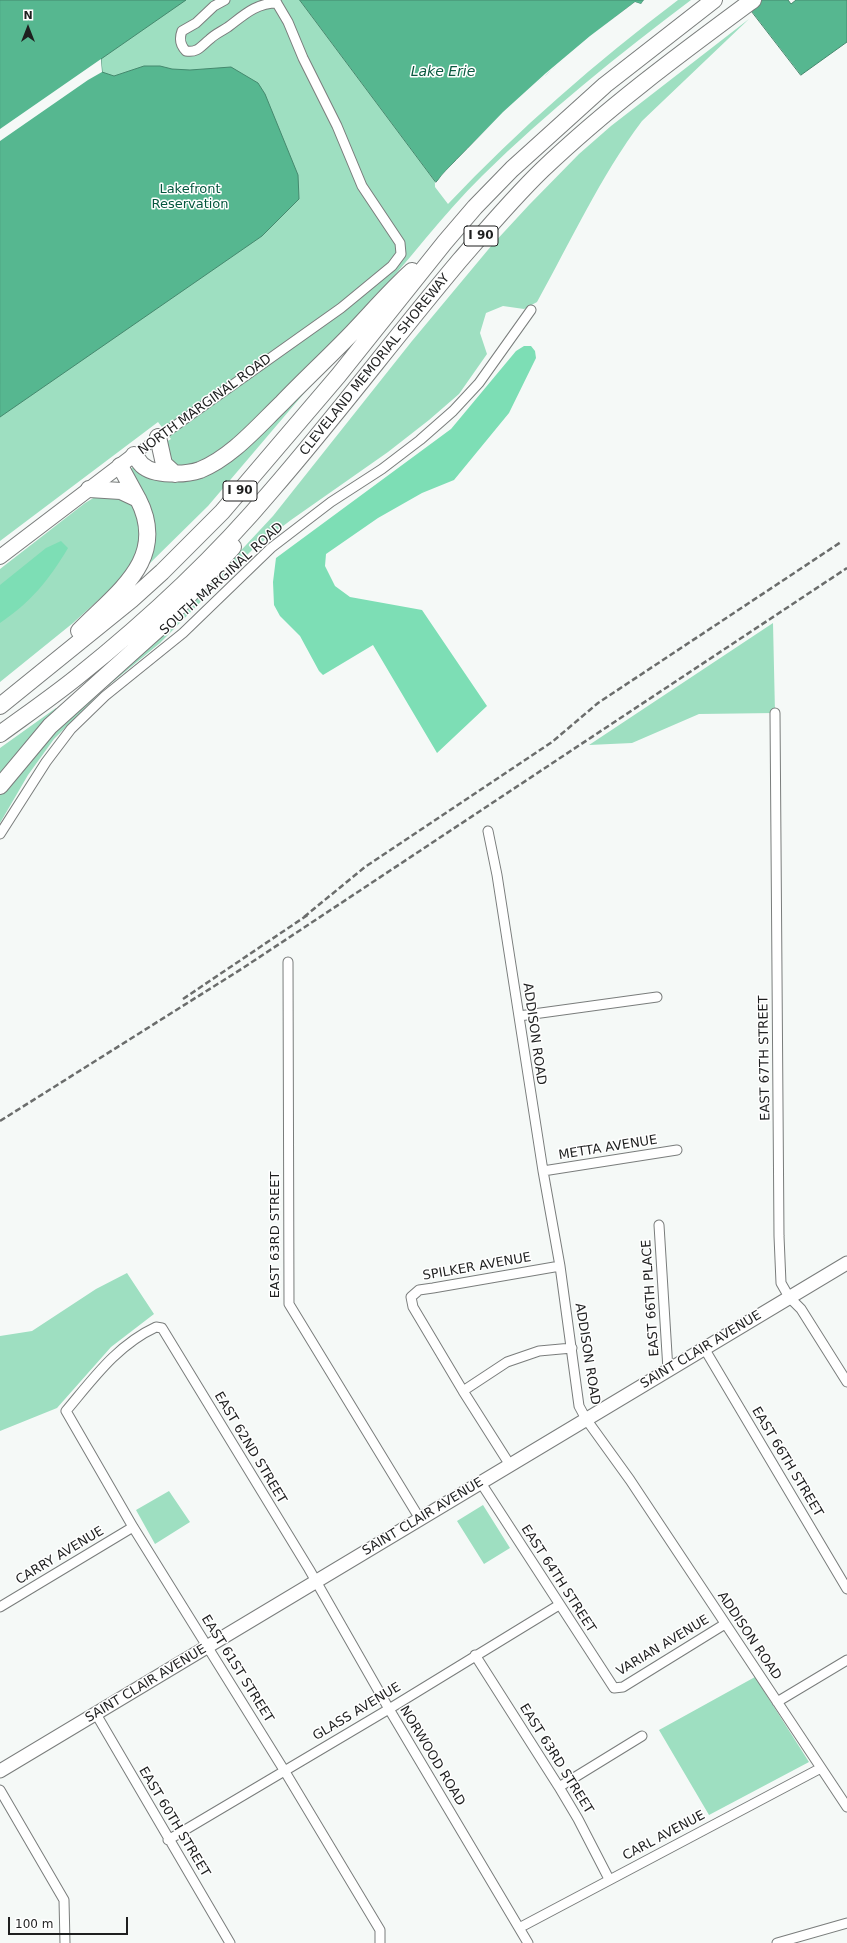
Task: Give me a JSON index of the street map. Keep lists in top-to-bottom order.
{
  "streets": {
    "highway": ["I 90", "CLEVELAND MEMORIAL SHOREWAY"],
    "main road": ["NORTH MARGINAL ROAD", "SAINT CLAIR AVENUE"],
    "street": [
      "SOUTH MARGINAL ROAD",
      "ADDISON ROAD",
      "EAST 67TH STREET",
      "METTA AVENUE",
      "EAST 63RD STREET",
      "SPILKER AVENUE",
      "EAST 66TH PLACE",
      "EAST 62ND STREET",
      "EAST 66TH STREET",
      "CARRY AVENUE",
      "EAST 64TH STREET",
      "VARIAN AVENUE",
      "EAST 61ST STREET",
      "GLASS AVENUE",
      "NORWOOD ROAD",
      "EAST 60TH STREET",
      "CARL AVENUE"
    ]
  },
  "crossings": [
    ["ADDISON ROAD", "METTA AVENUE"],
    ["ADDISON ROAD", "SPILKER AVENUE"],
    ["ADDISON ROAD", "SAINT CLAIR AVENUE"],
    ["ADDISON ROAD", "VARIAN AVENUE"],
    ["ADDISON ROAD", "CARL AVENUE"],
    ["EAST 67TH STREET", "SAINT CLAIR AVENUE"],
    ["EAST 63RD STREET", "SAINT CLAIR AVENUE"],
    ["EAST 63RD STREET", "GLASS AVENUE"],
    ["EAST 63RD STREET", "CARL AVENUE"],
    ["EAST 66TH PLACE", "SAINT CLAIR AVENUE"],
    ["SAINT CLAIR AVENUE", "EAST 62ND STREET"],
    ["SAINT CLAIR AVENUE", "EAST 66TH STREET"],
    ["SAINT CLAIR AVENUE", "EAST 64TH STREET"],
    ["SAINT CLAIR AVENUE", "EAST 61ST STREET"],
    ["SAINT CLAIR AVENUE", "NORWOOD ROAD"],
    ["SAINT CLAIR AVENUE", "EAST 60TH STREET"],
    ["EAST 62ND STREET", "EAST 61ST STREET"],
    ["EAST 62ND STREET", "NORWOOD ROAD"],
    ["CARRY AVENUE", "EAST 61ST STREET"],
    ["EAST 64TH STREET", "VARIAN AVENUE"],
    ["EAST 64TH STREET", "GLASS AVENUE"],
    ["EAST 61ST STREET", "GLASS AVENUE"],
    ["GLASS AVENUE", "NORWOOD ROAD"],
    ["GLASS AVENUE", "EAST 60TH STREET"],
    ["NORWOOD ROAD", "CARL AVENUE"]
  ],
  "water": ["Lake Erie"],
  "parks": ["Lakefront Reservation"],
  "scale_bar": "100 m",
  "north": "top"
}
